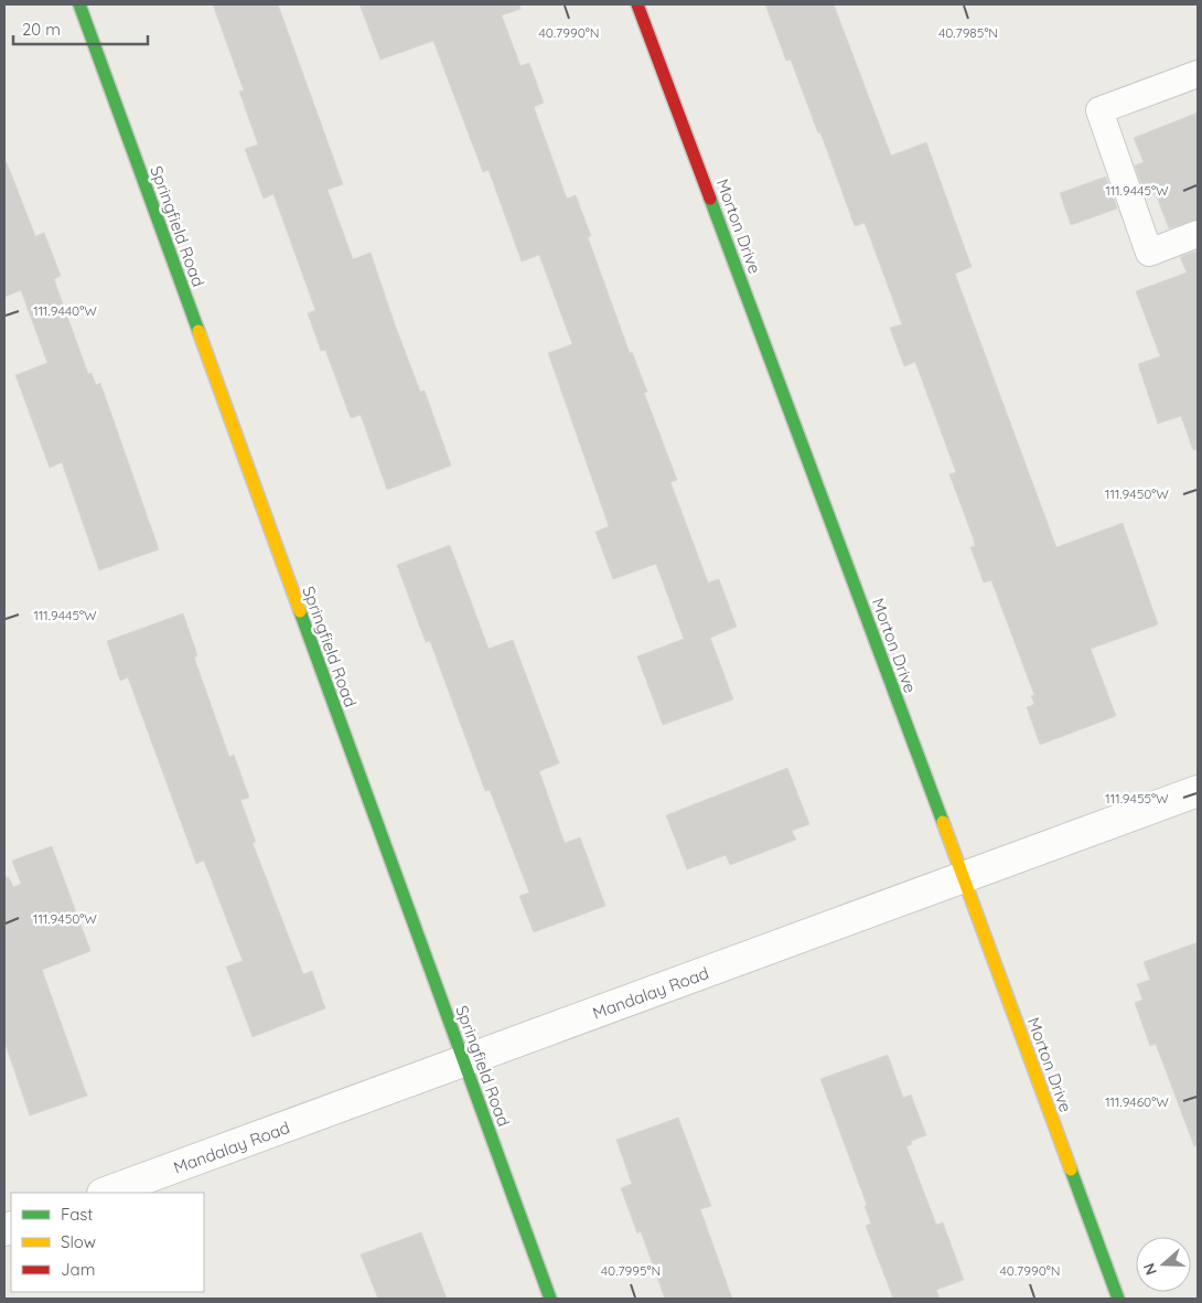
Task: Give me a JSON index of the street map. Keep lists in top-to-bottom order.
{
  "streets": {
    "street": ["Springfield Road", "Morton Drive", "Mandalay Road"]
  },
  "crossings": [
    ["Springfield Road", "Mandalay Road"],
    ["Morton Drive", "Mandalay Road"]
  ],
  "legend": ["Fast", "Slow", "Jam"],
  "scale_bar": "20 m",
  "north": "left",
  "coordinates": [
    "40.7990°N",
    "40.7985°N",
    "111.9445°W",
    "111.9440°W",
    "111.9450°W",
    "111.9455°W",
    "111.9460°W",
    "40.7995°N"
  ]
}
